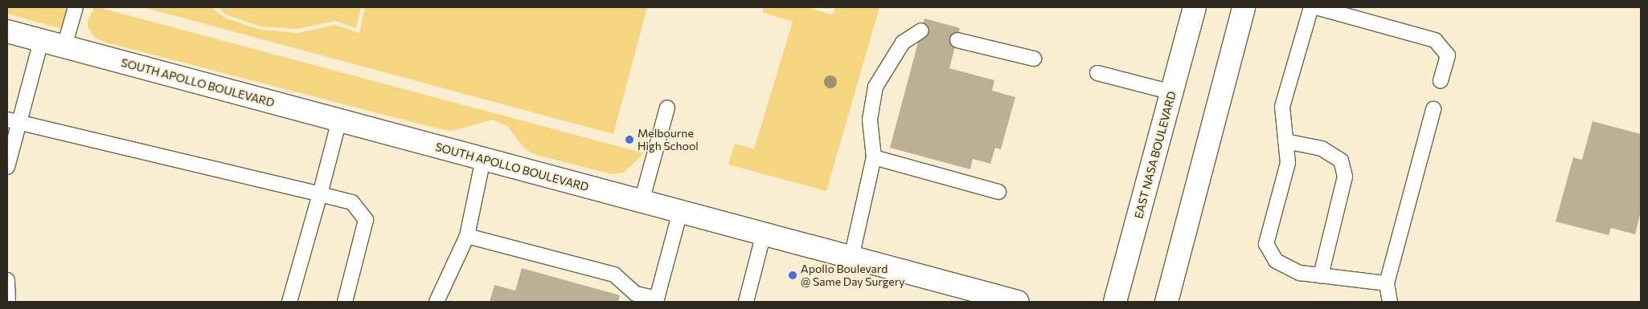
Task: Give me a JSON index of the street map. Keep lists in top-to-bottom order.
{
  "streets": {
    "street": ["SOUTH APOLLO BOULEVARD", "EAST NASA BOULEVARD"]
  },
  "places": ["Melbourne High School", "Apollo Boulevard @ Same Day Surgery"]
}
